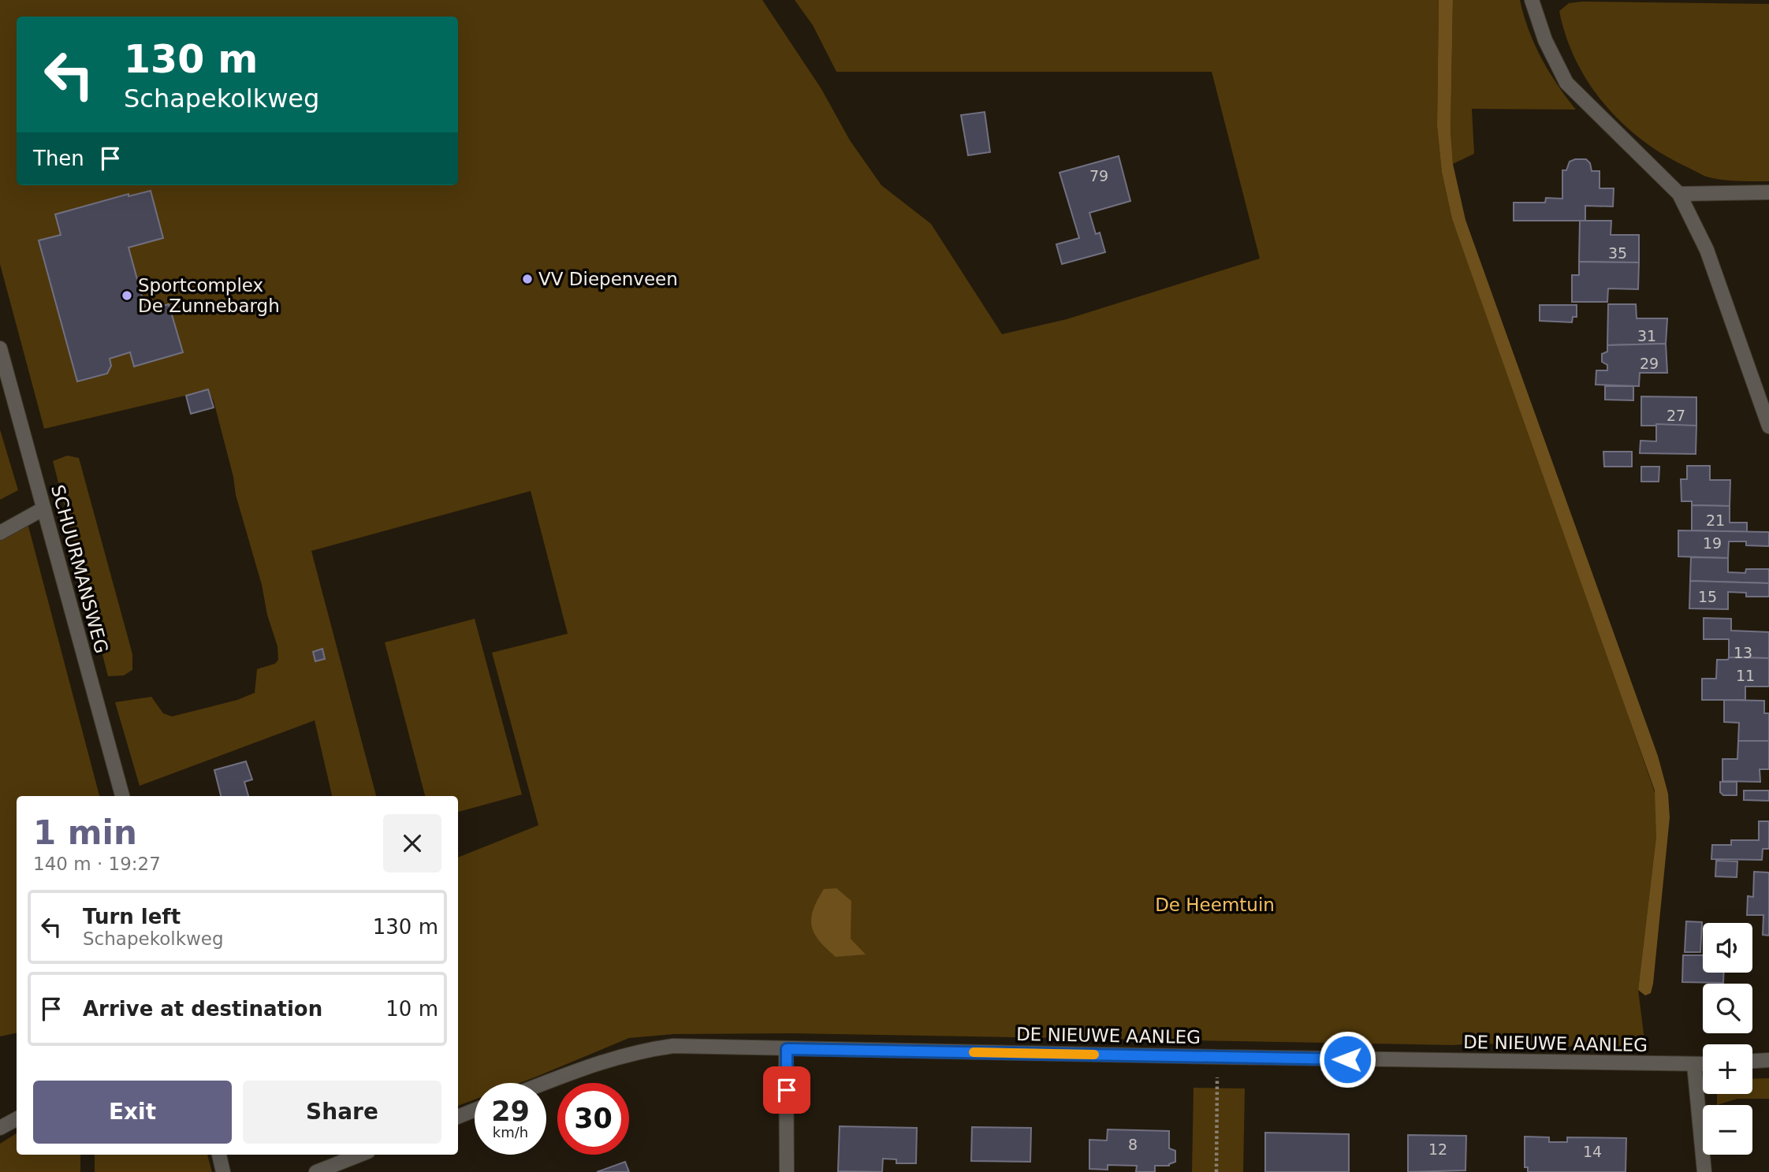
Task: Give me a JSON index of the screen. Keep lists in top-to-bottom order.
{
  "streets": {
    "street": ["SCHUURMANSWEG", "DE NIEUWE AANLEG"]
  },
  "parks": ["De Heemtuin"],
  "places": ["VV Diepenveen", "Sportcomplex De Zunnebargh"],
  "house_numbers": [
    "79",
    "35",
    "31",
    "29",
    "27",
    "21",
    "19",
    "15",
    "13",
    "11",
    "8",
    "12",
    "14"
  ],
  "page": {
    "turn": ["130 m", "Schapekolkweg"],
    "then": "Then",
    "heading": ["1 min", "140 m · 19:27"],
    "list": [
      {
        "name": "Turn left",
        "note": "Schapekolkweg",
        "value": "130 m"
      },
      {
        "name": "Arrive at destination",
        "value": "10 m"
      }
    ],
    "map_buttons": ["+", "−"],
    "buttons": ["Exit", "Share"],
    "speed": "29 km/h",
    "limit": "30"
  }
}
